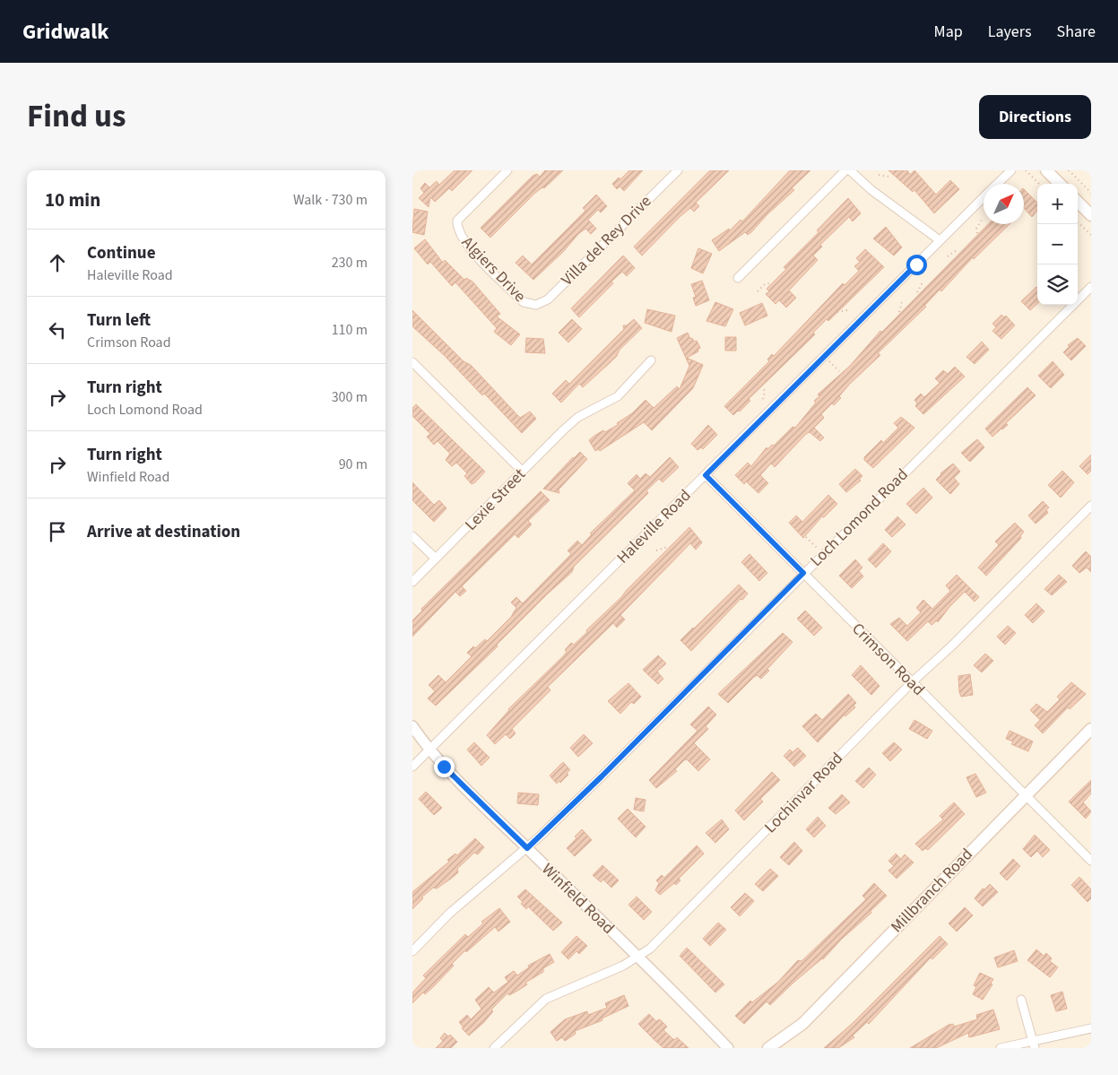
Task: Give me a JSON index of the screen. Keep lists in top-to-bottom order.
{
  "streets": {
    "main road": ["Millbranch Road"],
    "street": [
      "Villa del Rey Drive",
      "Algiers Drive",
      "Lexie Street",
      "Loch Lomond Road",
      "Haleville Road",
      "Crimson Road",
      "Lochinvar Road",
      "Winfield Road"
    ]
  },
  "crossings": [
    ["Villa del Rey Drive", "Algiers Drive"],
    ["Loch Lomond Road", "Crimson Road"],
    ["Loch Lomond Road", "Winfield Road"],
    ["Haleville Road", "Crimson Road"],
    ["Haleville Road", "Winfield Road"],
    ["Crimson Road", "Lochinvar Road"],
    ["Crimson Road", "Millbranch Road"],
    ["Lochinvar Road", "Winfield Road"]
  ],
  "north": "top right",
  "page": {
    "header": "Gridwalk",
    "nav": ["Map", "Layers", "Share"],
    "title": "Find us",
    "buttons": "Directions",
    "heading": ["10 min", "Walk · 730 m"],
    "map_buttons": ["+", "−"],
    "list": [
      ["Continue", "Haleville Road", "230 m"],
      ["Turn left", "Crimson Road", "110 m"],
      ["Turn right", "Loch Lomond Road", "300 m"],
      ["Turn right", "Winfield Road", "90 m"],
      "Arrive at destination"
    ]
  }
}
